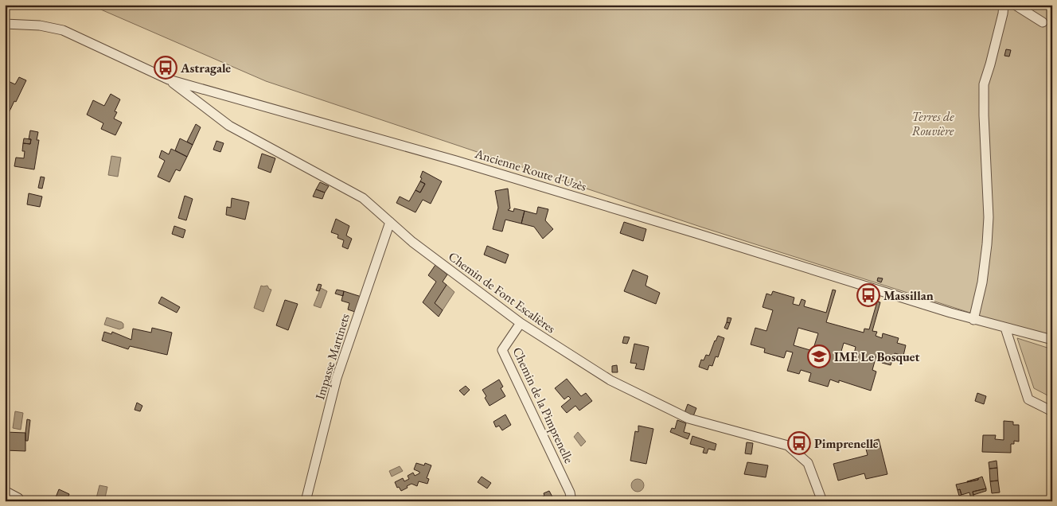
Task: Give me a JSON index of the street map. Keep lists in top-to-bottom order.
{
  "streets": {
    "street": [
      "Ancienne Route d'Uzès",
      "Chemin de Font Escalières",
      "Impasse Martinets",
      "Chemin de la Pimprenelle"
    ]
  },
  "crossings": [
    ["Ancienne Route d'Uzès", "Chemin de Font Escalières"],
    ["Chemin de Font Escalières", "Impasse Martinets"],
    ["Chemin de Font Escalières", "Chemin de la Pimprenelle"]
  ],
  "parks": ["Terres de Rouvière"],
  "places": {
    "bus stop": ["Astragale", "Massillan", "Pimprenelle"],
    "school or university": ["IME Le Bosquet"]
  }
}
